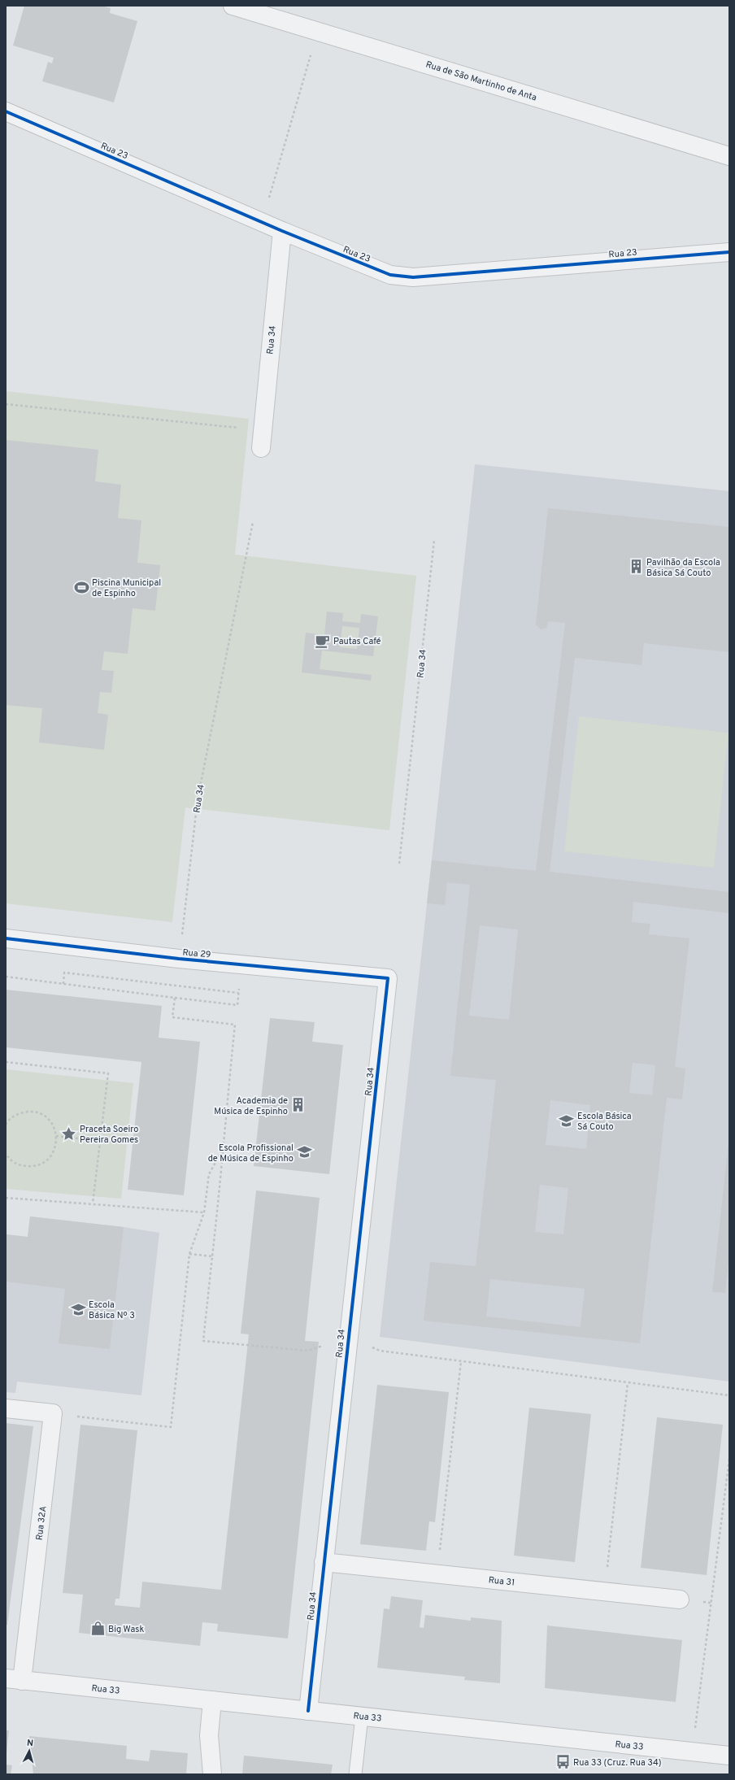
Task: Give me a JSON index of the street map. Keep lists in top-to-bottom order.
{
  "streets": {
    "street": [
      "Rua de São Martinho de Anta",
      "Rua 23",
      "Rua 34",
      "Rua 29",
      "Rua 32A",
      "Rua 31",
      "Rua 33"
    ]
  },
  "crossings": [
    ["Rua 23", "Rua 34"],
    ["Rua 34", "Rua 29"],
    ["Rua 34", "Rua 31"],
    ["Rua 34", "Rua 33"],
    ["Rua 32A", "Rua 33"]
  ],
  "places": {
    "building": ["Pavilhão da Escola Básica Sá Couto", "Academia de Música de Espinho"],
    "sports": ["Piscina Municipal de Espinho"],
    "cafe": ["Pautas Café"],
    "school or university": ["Escola Básica Sá Couto", "Escola Profissional de Música de Espinho", "Escola Básica Nº 3"],
    "place": ["Praceta Soeiro Pereira Gomes"],
    "shop": ["Big Wask"],
    "bus stop": ["Rua 33 (Cruz. Rua 34)"]
  },
  "north": "top"
}
